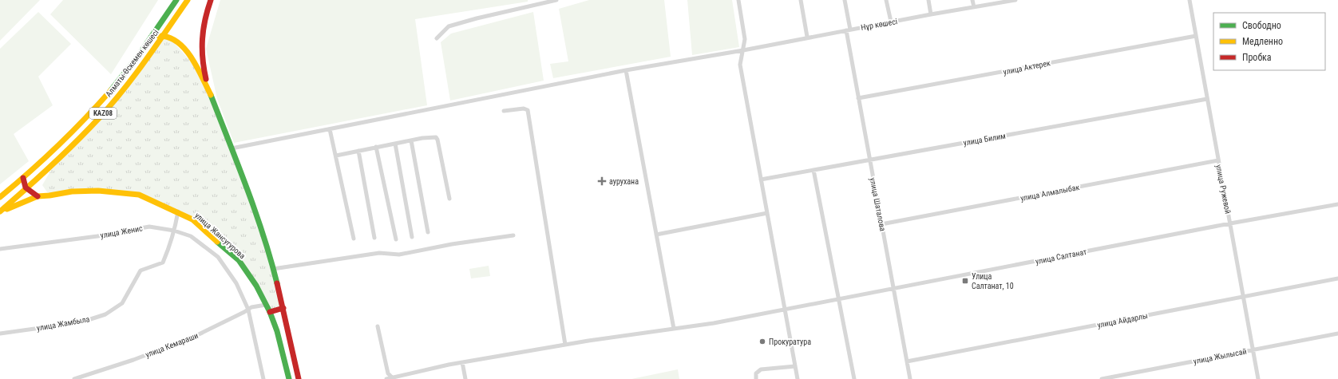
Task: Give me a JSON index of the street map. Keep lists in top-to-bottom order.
{
  "streets": {
    "main road": ["Алматы-Өскемен көшесі", "KAZ08", "улица Жансугурова"],
    "street": [
      "Нұр көшесі",
      "улица Актерек",
      "улица Билим",
      "улица Ружевой",
      "улица Алмалыбак",
      "улица Шаталова",
      "улица Женис",
      "улица Салтанат",
      "улица Айдарлы",
      "улица Жамбыла",
      "улица Кемараши",
      "улица Жылысай"
    ]
  },
  "crossings": [
    ["Нұр көшесі", "улица Шаталова"],
    ["Алматы-Өскемен көшесі", "улица Жансугурова"],
    ["улица Актерек", "улица Ружевой"],
    ["улица Актерек", "улица Шаталова"],
    ["улица Билим", "улица Ружевой"],
    ["улица Билим", "улица Шаталова"],
    ["улица Ружевой", "улица Алмалыбак"],
    ["улица Ружевой", "улица Салтанат"],
    ["улица Ружевой", "улица Айдарлы"],
    ["улица Ружевой", "улица Жылысай"],
    ["улица Алмалыбак", "улица Шаталова"],
    ["улица Шаталова", "улица Салтанат"],
    ["улица Шаталова", "улица Айдарлы"],
    ["улица Женис", "улица Жамбыла"],
    ["улица Женис", "улица Кемараши"],
    ["улица Жансугурова", "улица Жамбыла"],
    ["улица Жансугурова", "улица Кемараши"]
  ],
  "places": {
    "health": ["аурухана"],
    "transit": ["Улица Салтанат, 10"],
    "other": ["Прокуратура"]
  },
  "legend": ["Свободно", "Медленно", "Пробка"]
}
